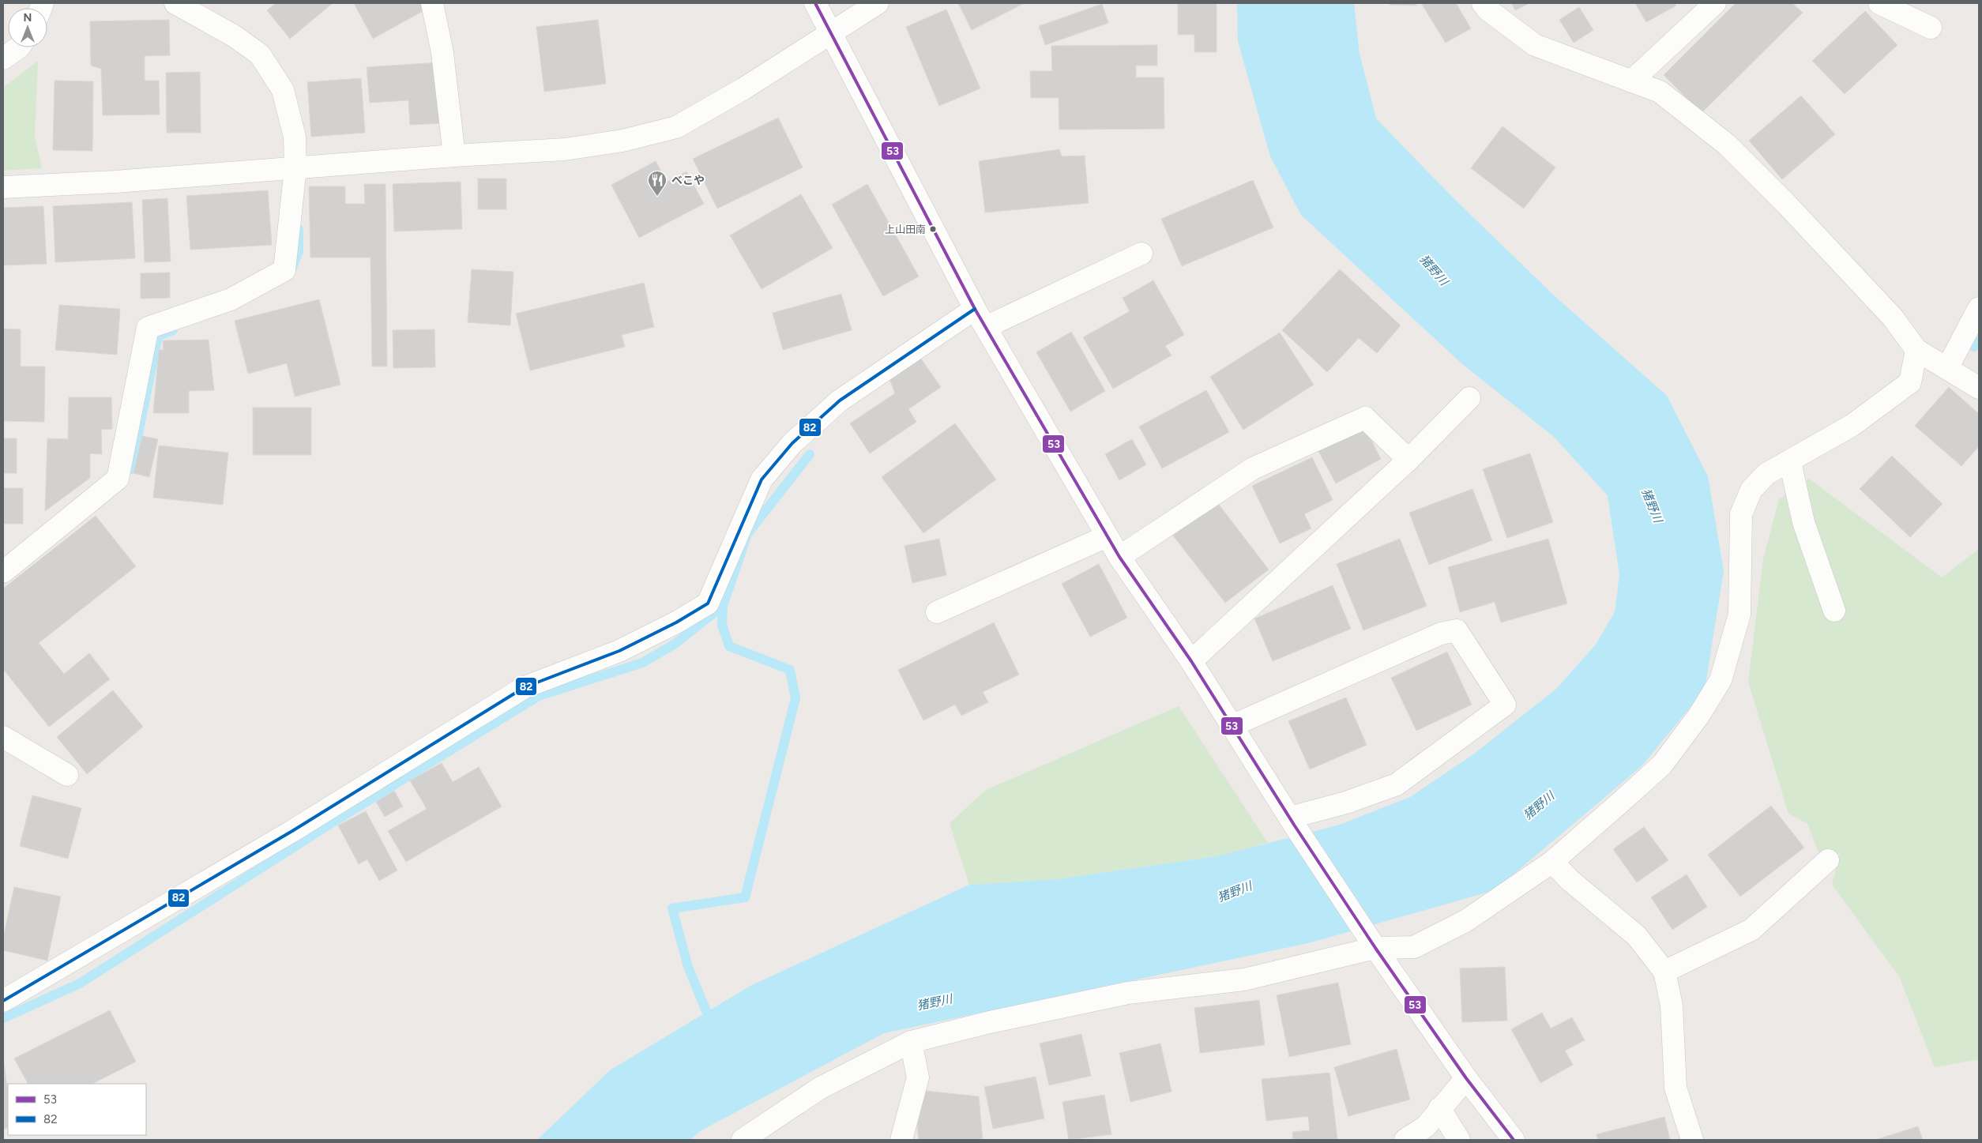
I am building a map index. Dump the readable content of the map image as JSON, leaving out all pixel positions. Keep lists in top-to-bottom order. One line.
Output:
{"water":["猪野川"],"places":{"restaurant":["べこや"],"other":["上山田南"]},"lines":["transit line 53","transit line 82"],"legend":["53","82"],"north":"top"}
